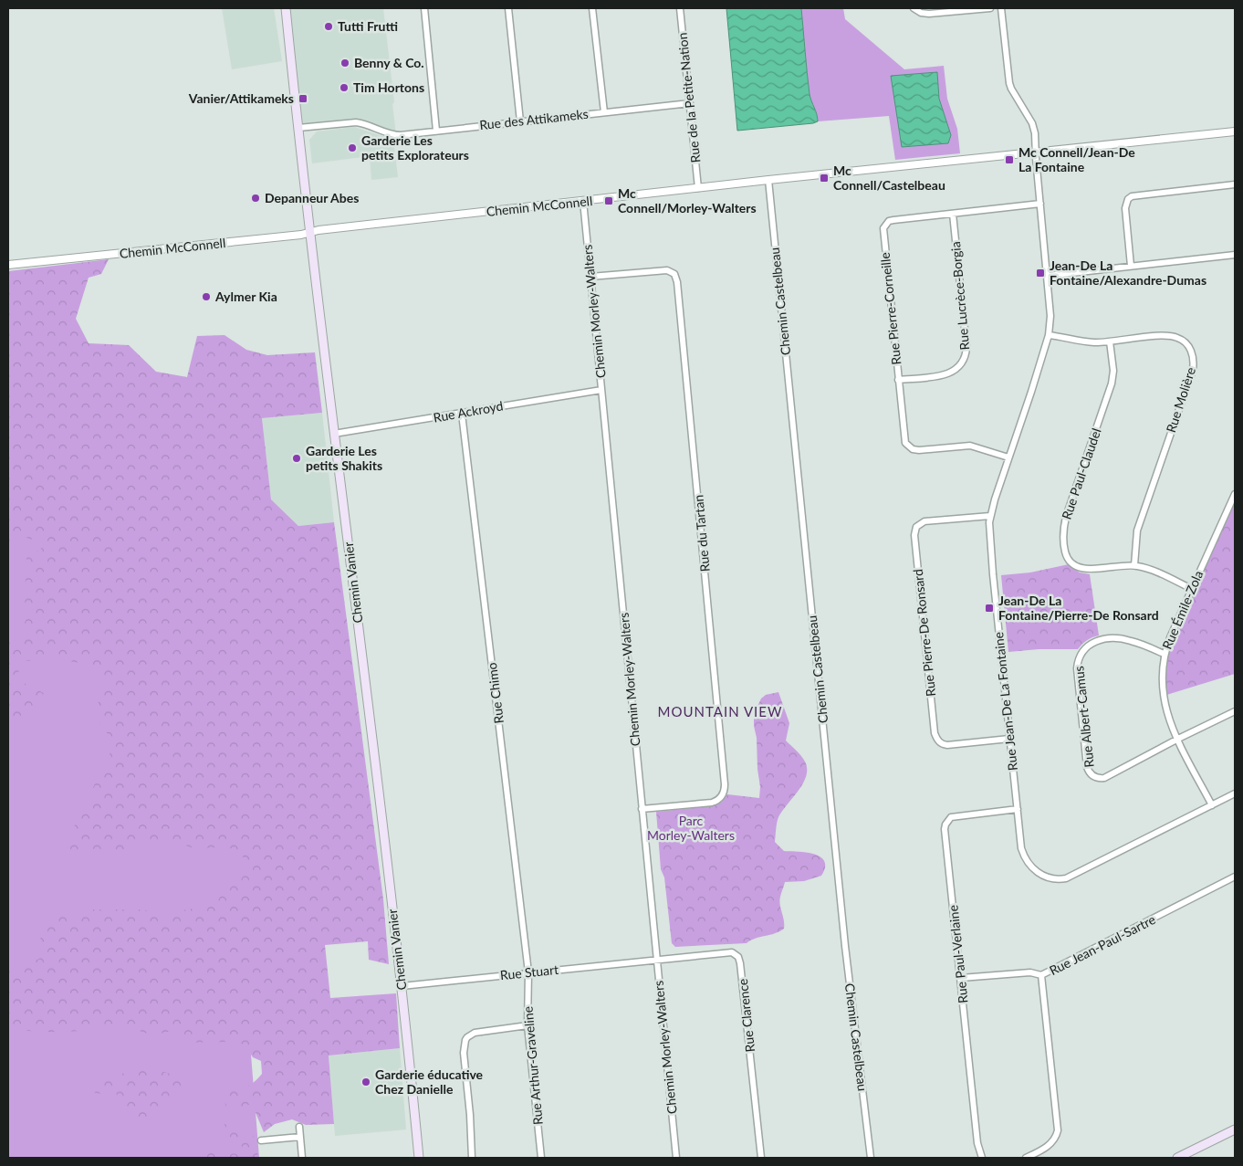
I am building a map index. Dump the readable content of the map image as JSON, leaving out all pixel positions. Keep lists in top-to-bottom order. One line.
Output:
{"streets":{"main road":["Chemin Vanier"],"street":["Rue de la Petite-Nation","Rue des Attikameks","Chemin McConnell","Rue Lucrèce-Borgia","Chemin Castelbeau","Rue Pierre-Corneille","Chemin Morley-Walters","Rue Molière","Rue Ackroyd","Rue Paul-Claudel","Rue du Tartan","Rue Émile-Zola","Rue Pierre-De Ronsard","Rue Chimo","Rue Jean-De La Fontaine","Rue Albert-Camus","Rue Jean-Paul-Sartre","Rue Paul-Verlaine","Rue Stuart","Rue Clarence","Rue Arthur-Graveline"]},"crossings":[["Rue de la Petite-Nation","Rue des Attikameks"],["Rue de la Petite-Nation","Chemin McConnell"],["Rue des Attikameks","Chemin Vanier"],["Chemin McConnell","Chemin Castelbeau"],["Chemin McConnell","Chemin Morley-Walters"],["Chemin McConnell","Chemin Vanier"],["Chemin McConnell","Rue Jean-De La Fontaine"],["Rue Lucrèce-Borgia","Rue Pierre-Corneille"],["Rue Pierre-Corneille","Rue Jean-De La Fontaine"],["Chemin Morley-Walters","Rue Ackroyd"],["Chemin Morley-Walters","Rue du Tartan"],["Chemin Morley-Walters","Rue Stuart"],["Chemin Morley-Walters","Rue Clarence"],["Rue Molière","Rue Paul-Claudel"],["Rue Molière","Rue Jean-De La Fontaine"],["Rue Ackroyd","Chemin Vanier"],["Rue Ackroyd","Rue Chimo"],["Rue Paul-Claudel","Rue Émile-Zola"],["Chemin Vanier","Rue Stuart"],["Rue Émile-Zola","Rue Jean-De La Fontaine"],["Rue Émile-Zola","Rue Albert-Camus"],["Rue Pierre-De Ronsard","Rue Jean-De La Fontaine"],["Rue Chimo","Rue Stuart"],["Rue Chimo","Rue Arthur-Graveline"],["Rue Jean-De La Fontaine","Rue Paul-Verlaine"],["Rue Jean-Paul-Sartre","Rue Paul-Verlaine"],["Rue Stuart","Rue Clarence"],["Rue Stuart","Rue Arthur-Graveline"]],"districts":["MOUNTAIN VIEW"],"parks":["Parc Morley-Walters"],"places":{"other":["Tutti Frutti","Benny & Co.","Tim Hortons","Garderie Les petits Explorateurs","Depanneur Abes","Aylmer Kia","Garderie Les petits Shakits","Garderie éducative Chez Danielle"],"transit":["Vanier/Attikameks","Mc Connell/Jean-De La Fontaine","Mc Connell/Castelbeau","Mc Connell/Morley-Walters","Jean-De La Fontaine/Alexandre-Dumas","Jean-De La Fontaine/Pierre-De Ronsard"]}}
